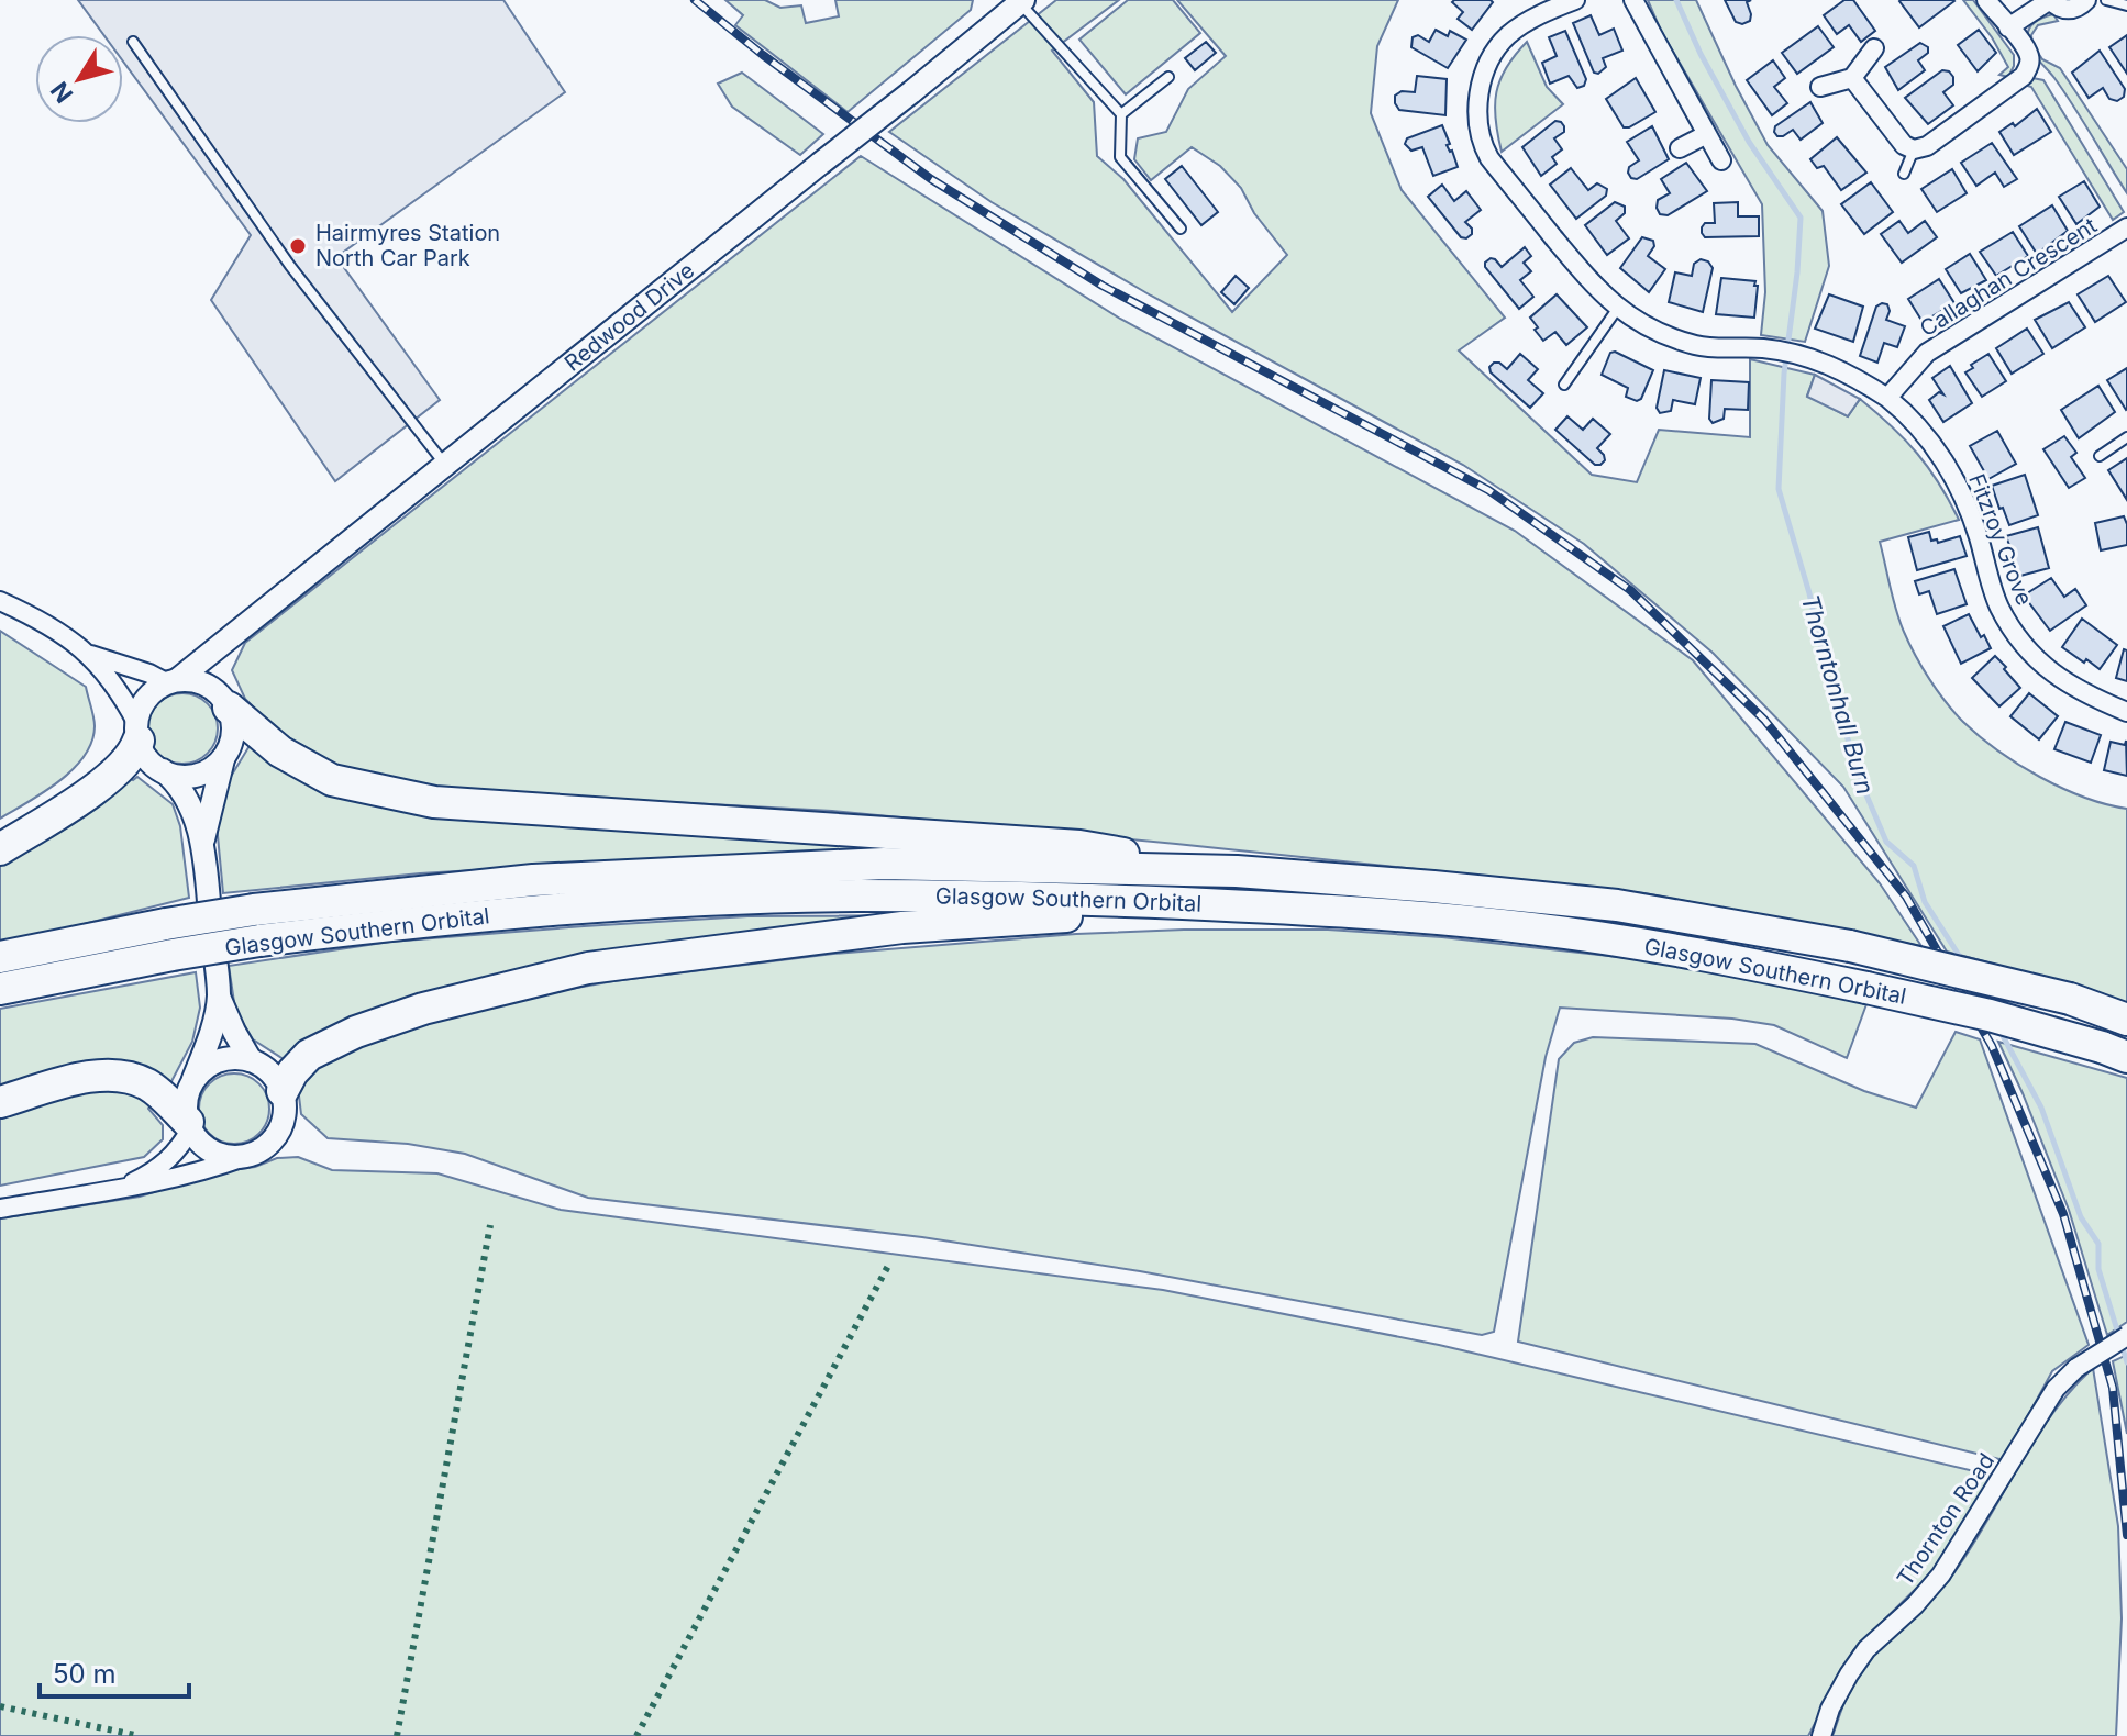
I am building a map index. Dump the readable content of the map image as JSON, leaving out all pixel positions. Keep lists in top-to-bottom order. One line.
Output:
{"streets":{"highway":["Glasgow Southern Orbital"],"street":["Callaghan Crescent","Redwood Drive","Fitzroy Grove","Thornton Road"]},"crossings":[["Callaghan Crescent","Fitzroy Grove"]],"water":["Thorntonhall Burn"],"places":["Hairmyres Station North Car Park"],"scale_bar":"50 m","north":"bottom left"}
